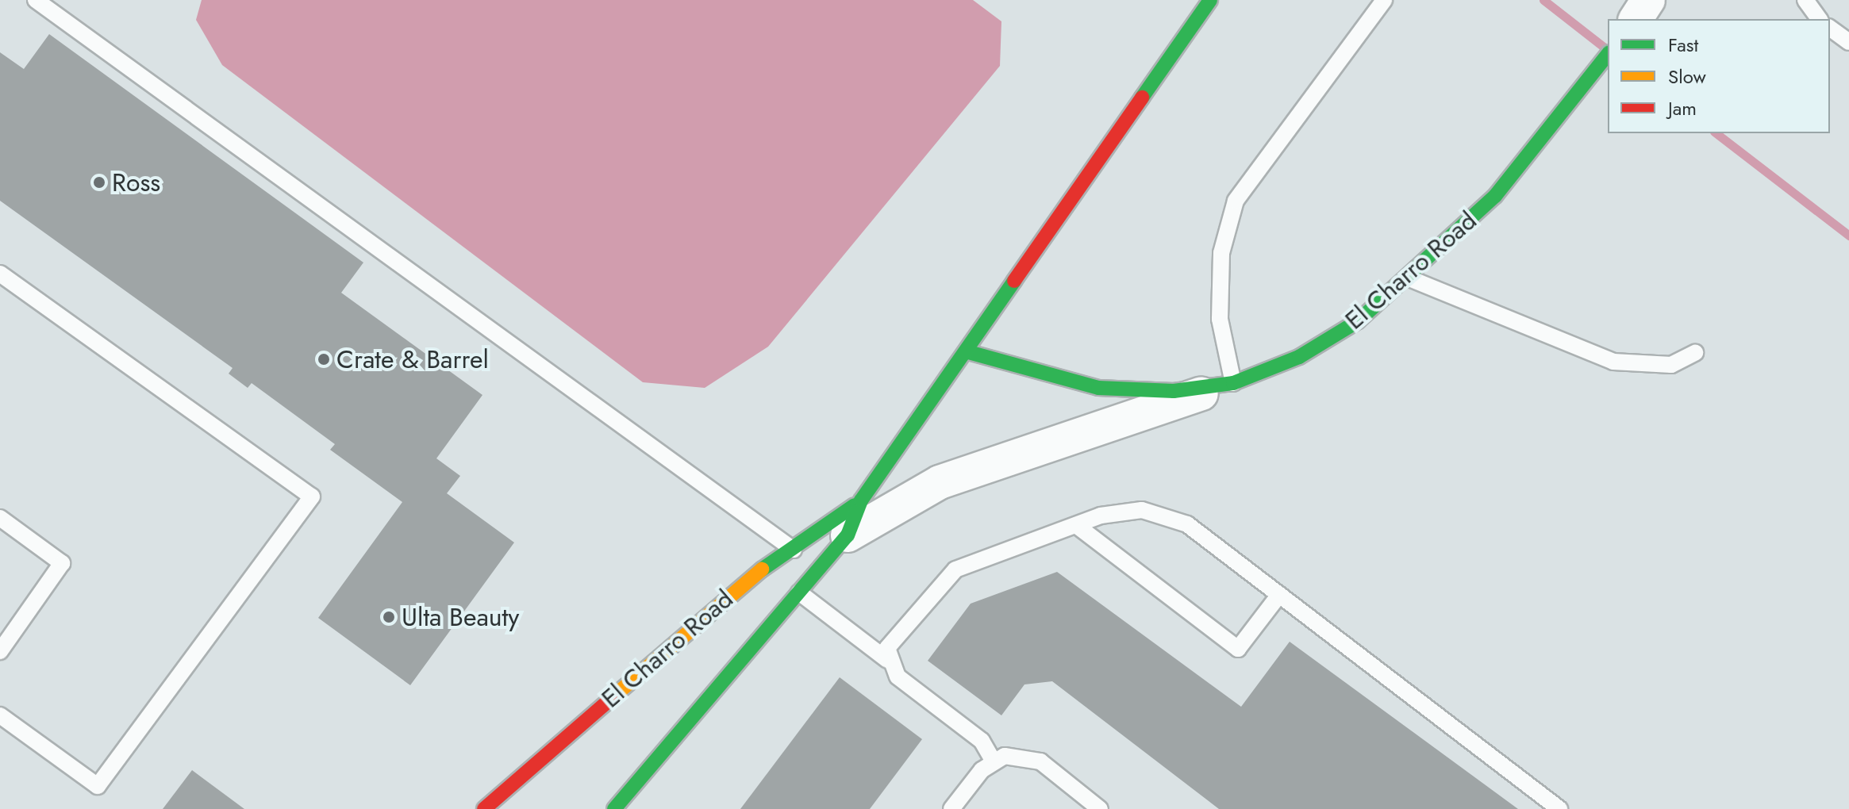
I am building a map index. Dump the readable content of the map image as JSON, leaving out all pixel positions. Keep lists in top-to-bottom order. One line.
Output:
{"streets":{"street":["El Charro Road"]},"places":["Ross","Crate & Barrel","Ulta Beauty"],"legend":["Fast","Slow","Jam"]}
